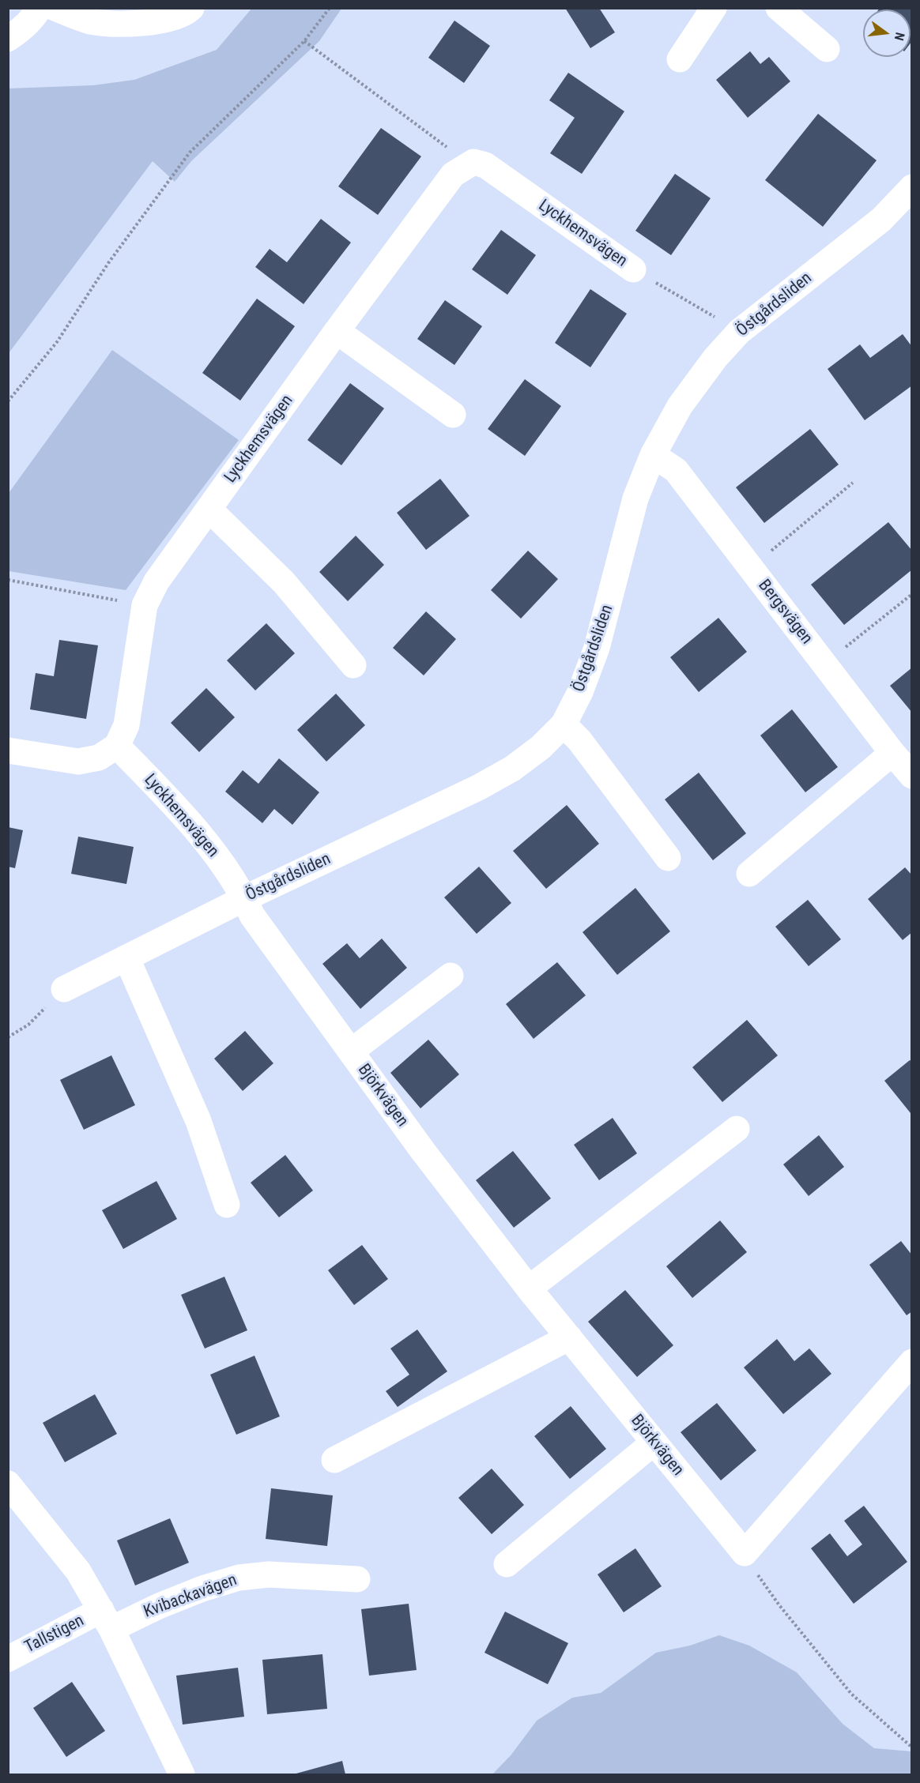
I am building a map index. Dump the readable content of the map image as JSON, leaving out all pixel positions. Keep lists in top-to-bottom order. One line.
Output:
{"streets":{"street":["Lyckhemsvägen","Östgårdsliden","Bergsvägen","Björkvägen","Kvibackavägen","Tallstigen"]},"crossings":[["Lyckhemsvägen","Östgårdsliden"],["Lyckhemsvägen","Björkvägen"],["Östgårdsliden","Bergsvägen"],["Östgårdsliden","Björkvägen"],["Kvibackavägen","Tallstigen"]],"north":"right"}
